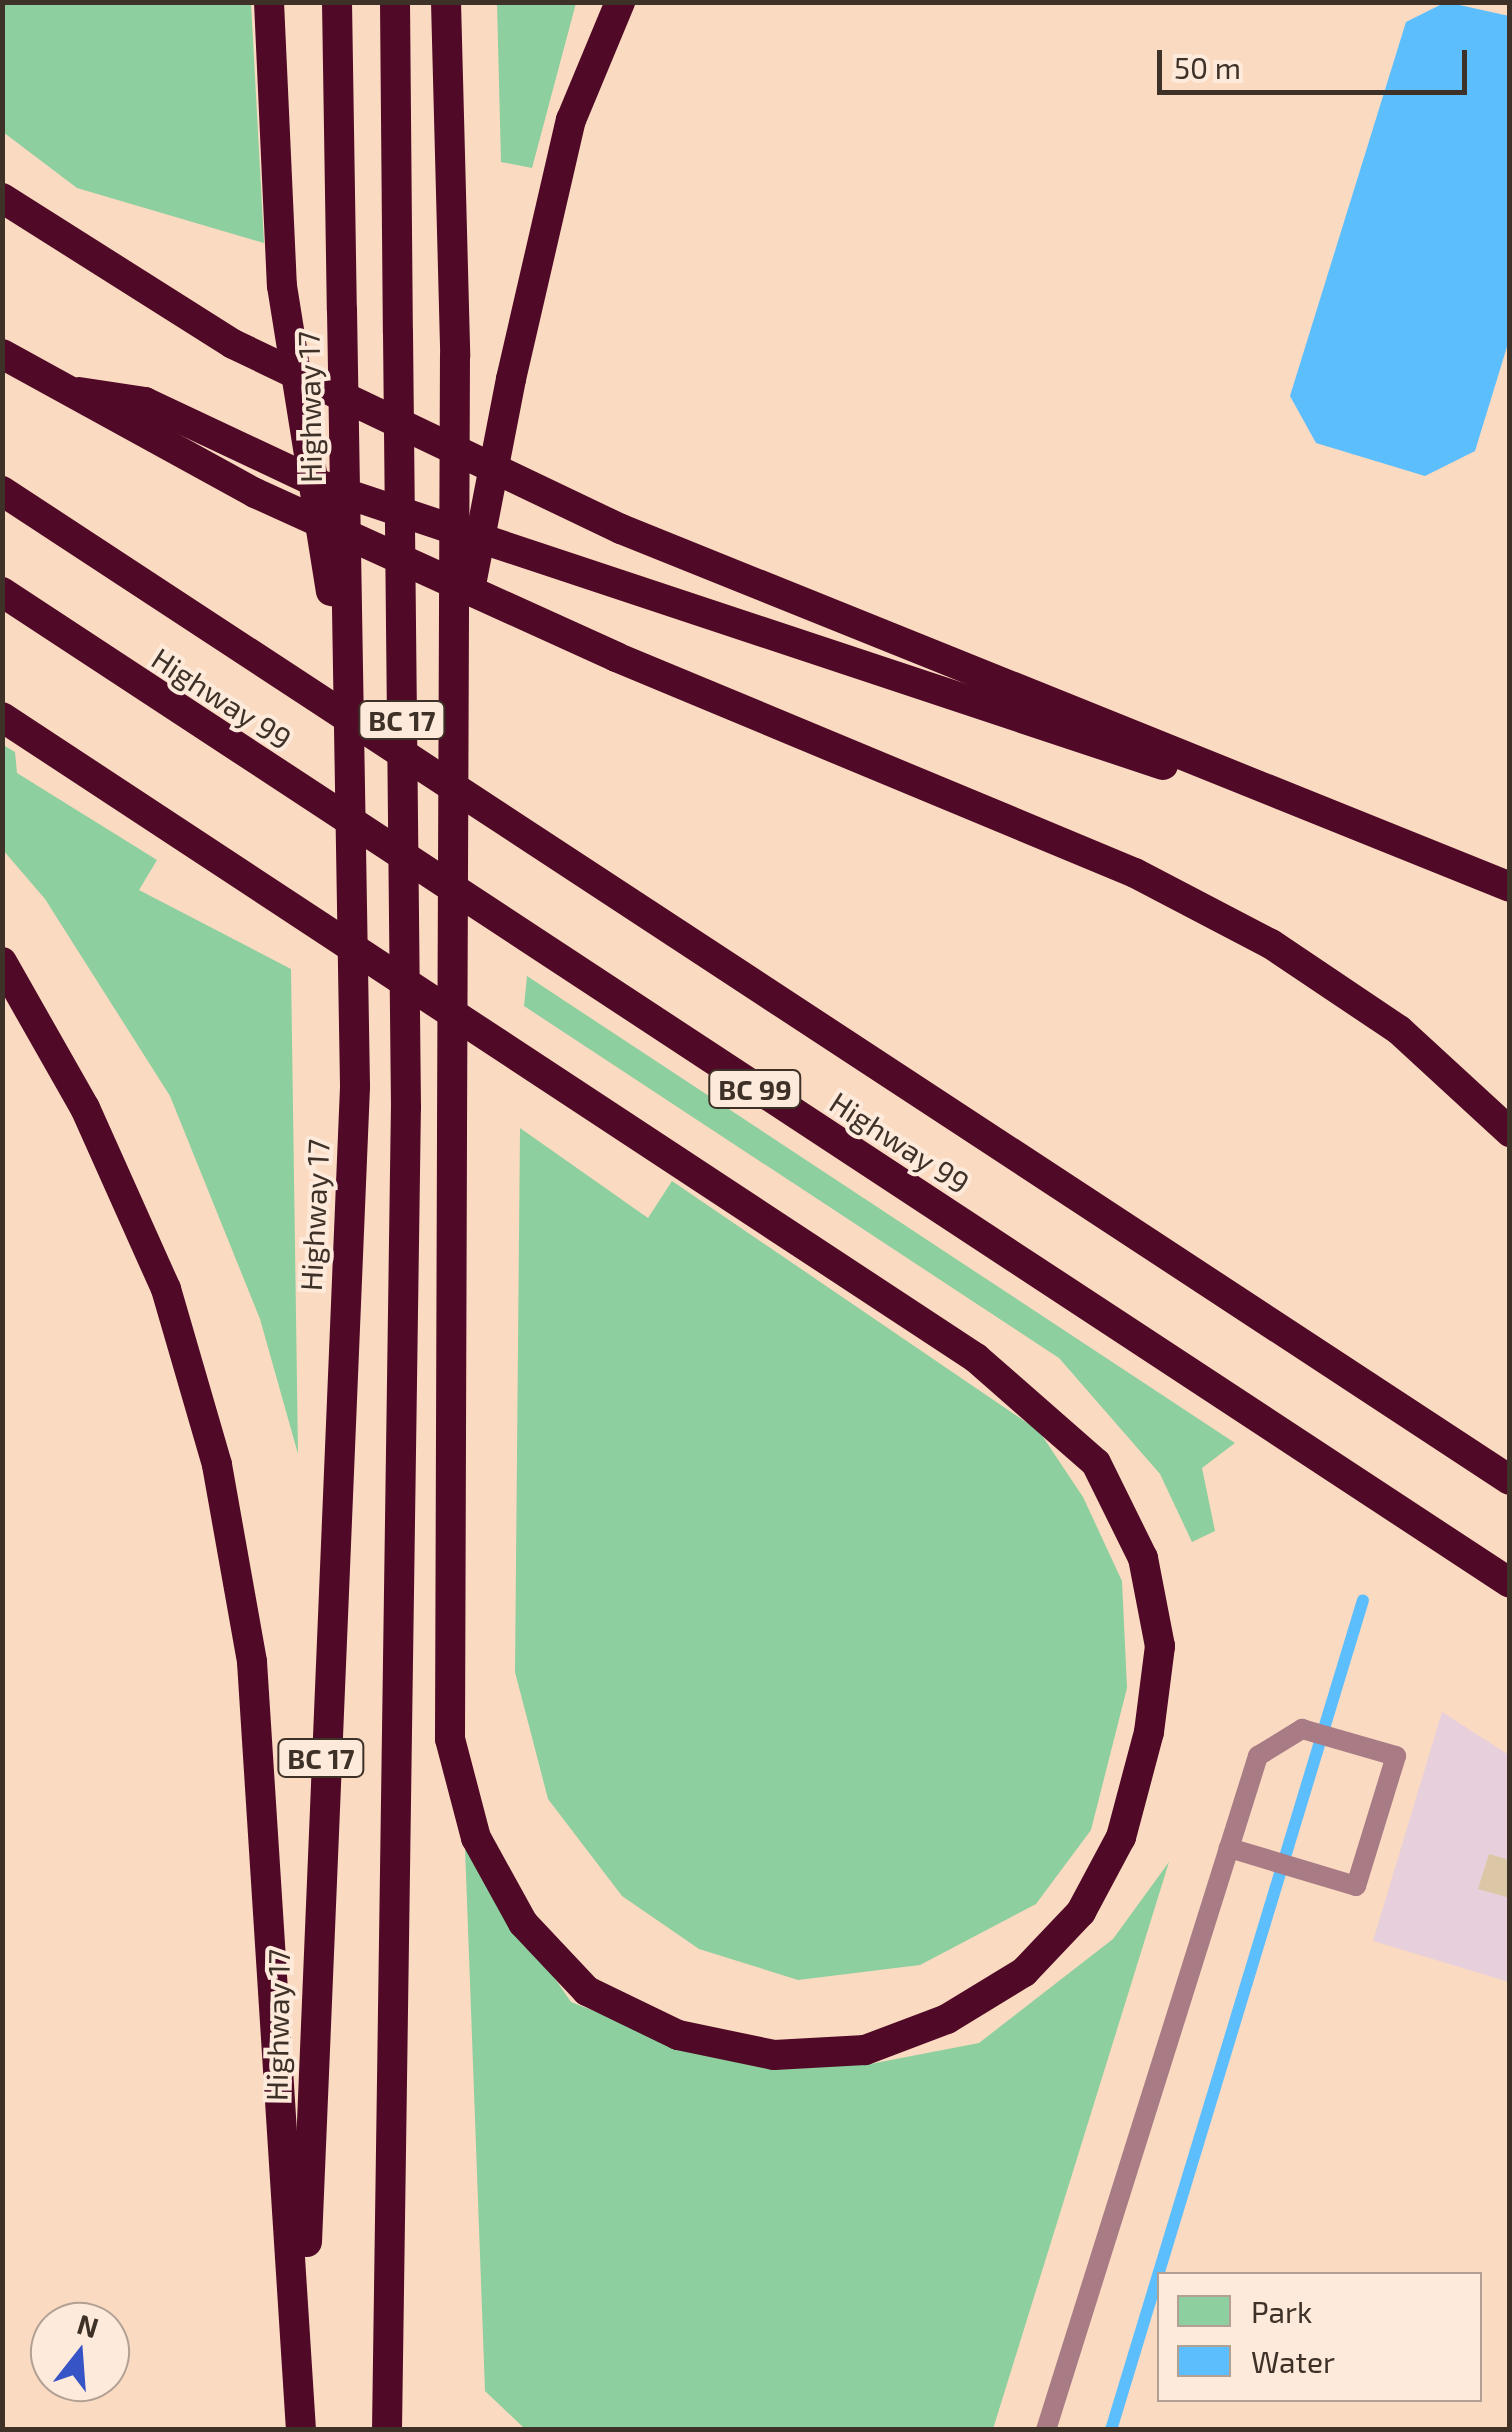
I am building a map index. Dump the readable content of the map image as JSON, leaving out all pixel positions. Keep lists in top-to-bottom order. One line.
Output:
{"streets":{"highway":["Highway 17","Highway 99","BC 17","BC 99"]},"legend":["Park","Water"],"scale_bar":"50 m","north":"top"}
